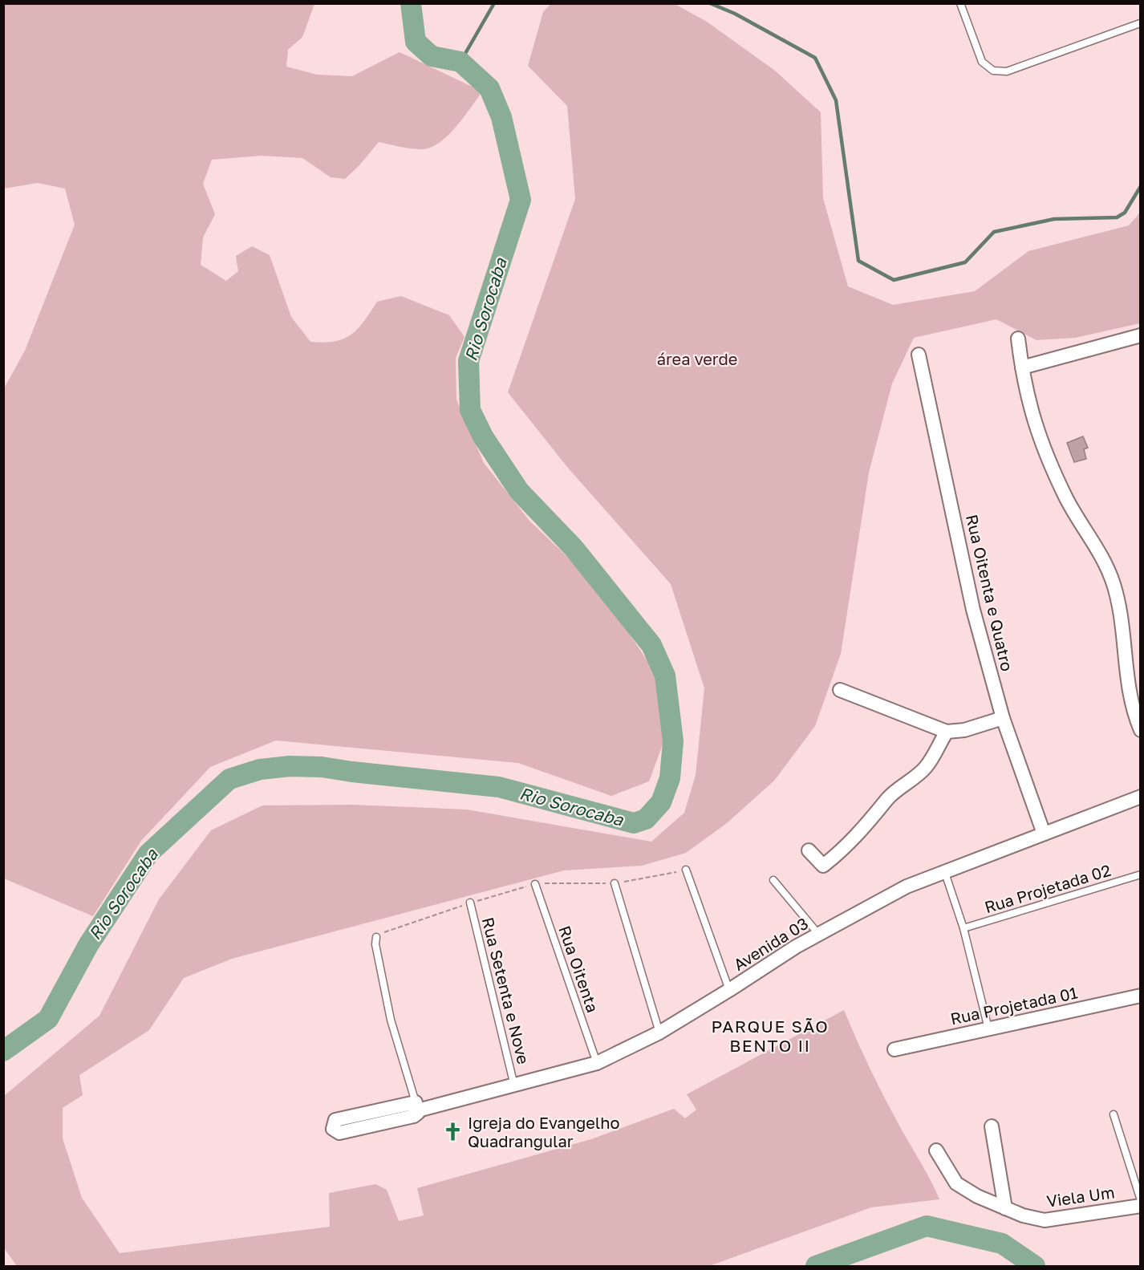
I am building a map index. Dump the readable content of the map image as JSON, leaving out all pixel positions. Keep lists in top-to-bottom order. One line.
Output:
{"streets":{"street":["Rua Oitenta e Quatro","Avenida 03","Rua Projetada 01","Viela Um"],"lane":["Rua Projetada 02","Rua Oitenta","Rua Setenta e Nove"]},"crossings":[["Rua Oitenta e Quatro","Avenida 03"],["Avenida 03","Rua Oitenta"],["Avenida 03","Rua Setenta e Nove"]],"districts":["PARQUE SÃO BENTO II"],"water":["Rio Sorocaba"],"parks":["área verde"],"places":{"church":["Igreja do Evangelho Quadrangular"]}}
